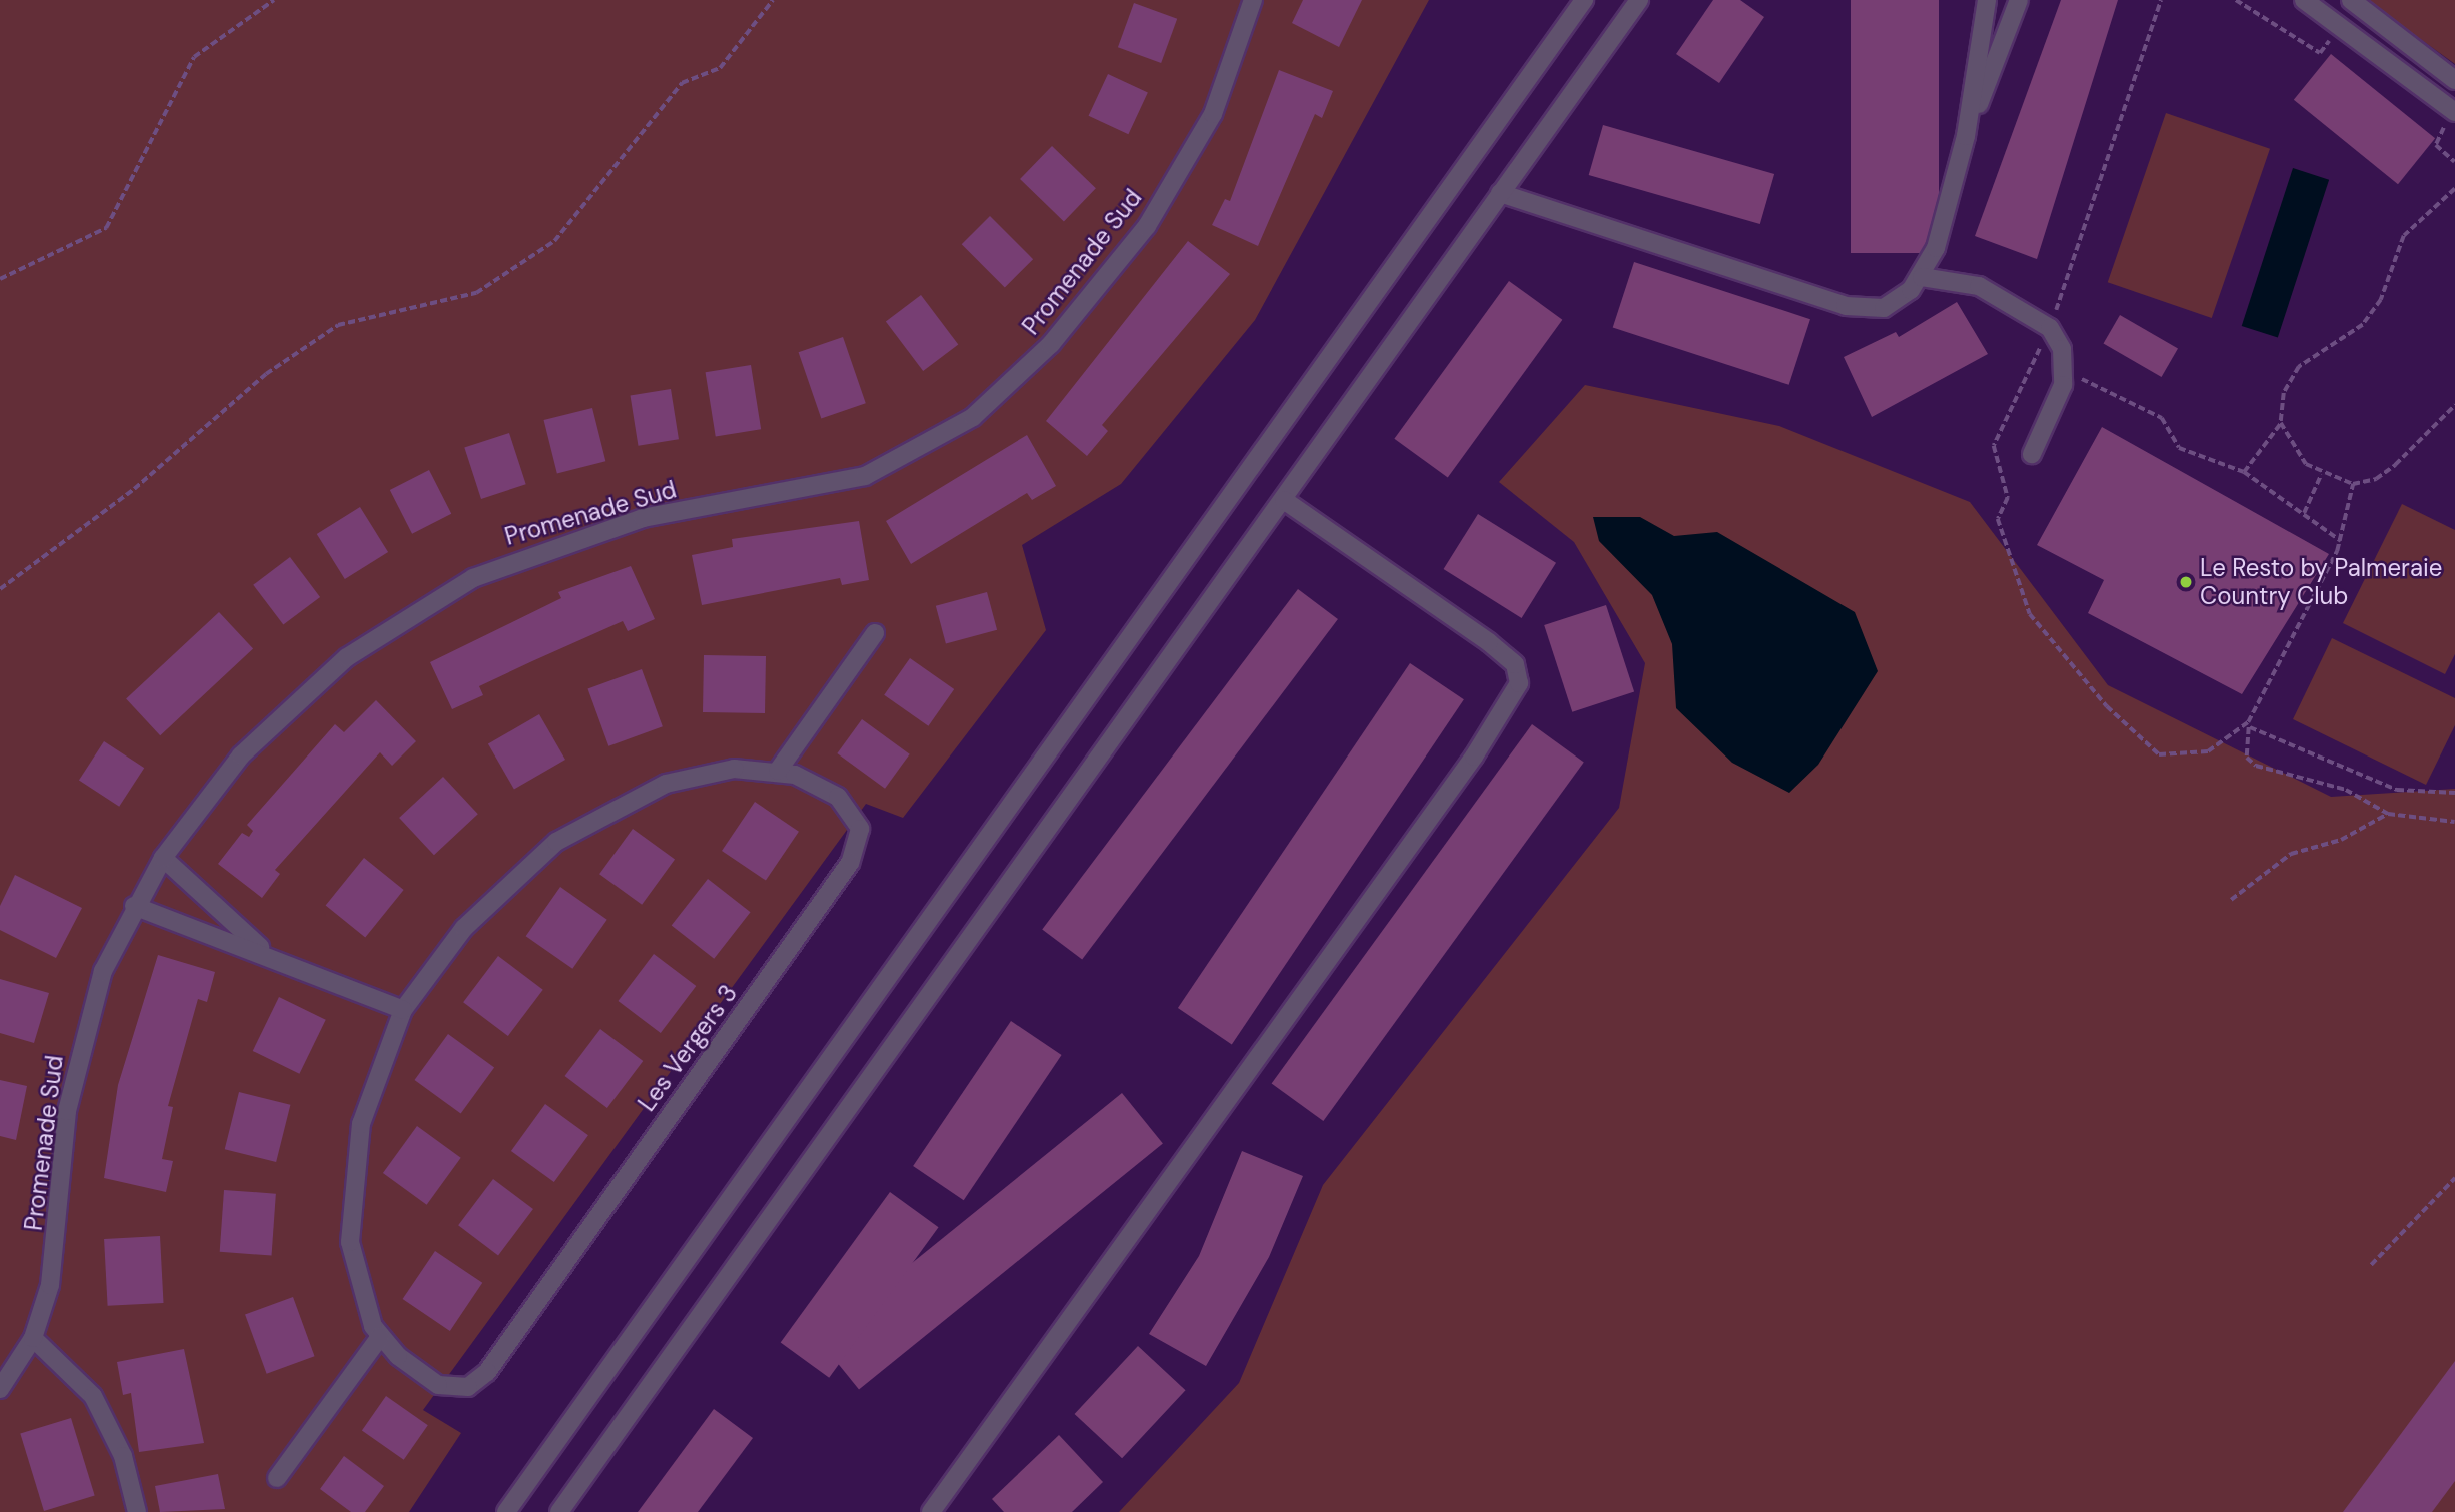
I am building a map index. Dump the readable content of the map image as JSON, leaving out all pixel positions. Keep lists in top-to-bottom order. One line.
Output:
{"streets":{"street":["Promenade Sud","Les Vergers 3"]},"places":["Le Resto by Palmeraie Country Club"]}
